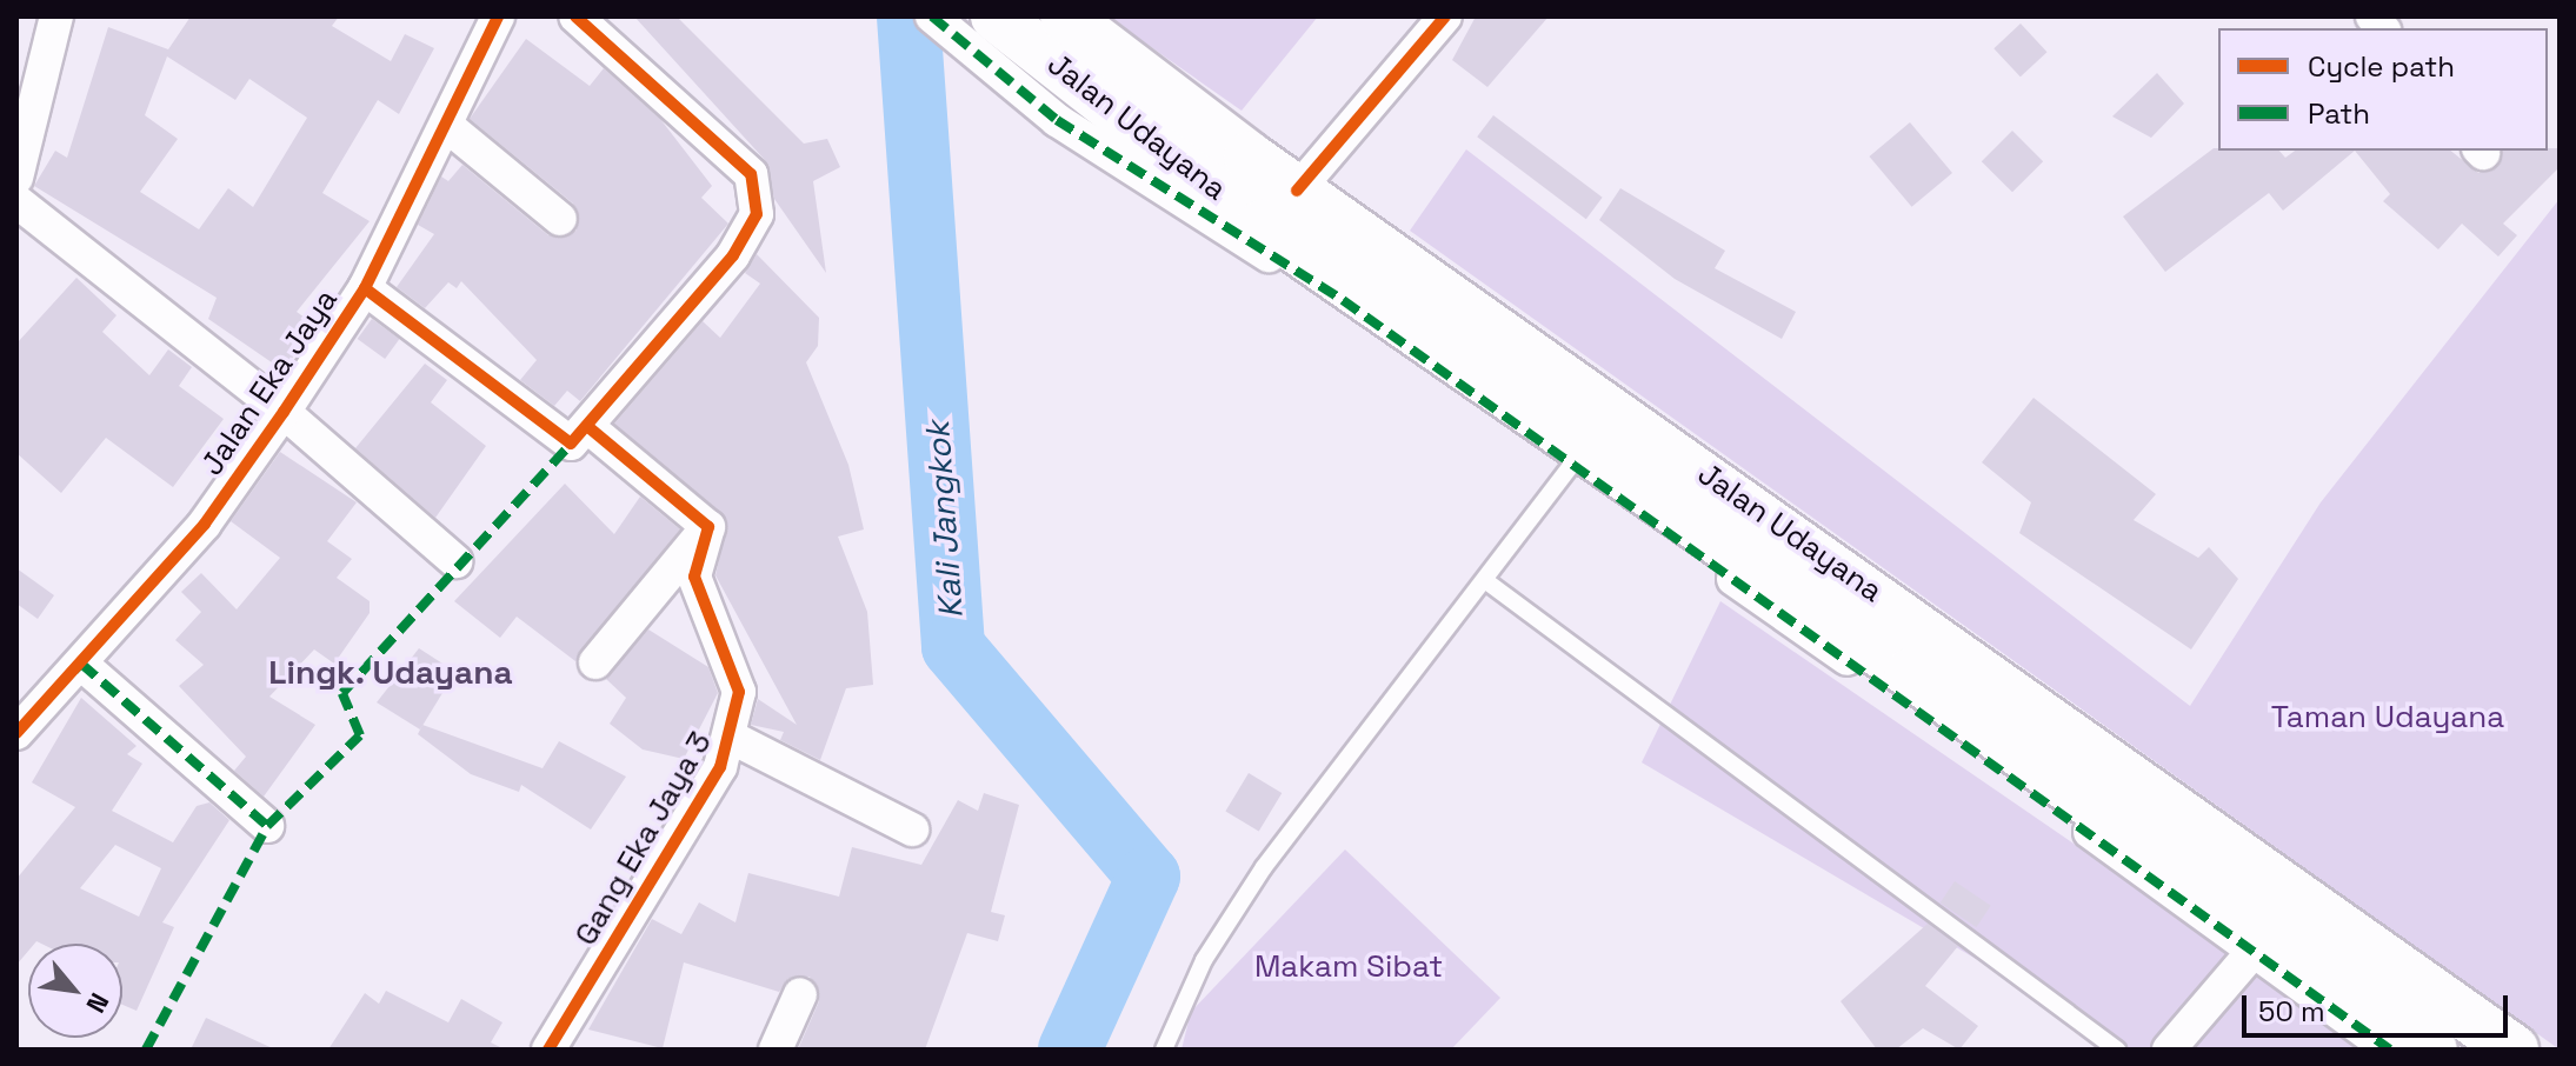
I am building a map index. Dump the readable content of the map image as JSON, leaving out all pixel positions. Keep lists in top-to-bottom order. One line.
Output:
{"streets":{"main road":["Jalan Udayana"],"street":["Jalan Eka Jaya","Gang Eka Jaya 3"]},"districts":["Lingk. Udayana"],"water":["Kali Jangkok"],"parks":["Taman Udayana","Makam Sibat"],"legend":["Cycle path","Path"],"scale_bar":"50 m","north":"bottom right"}
